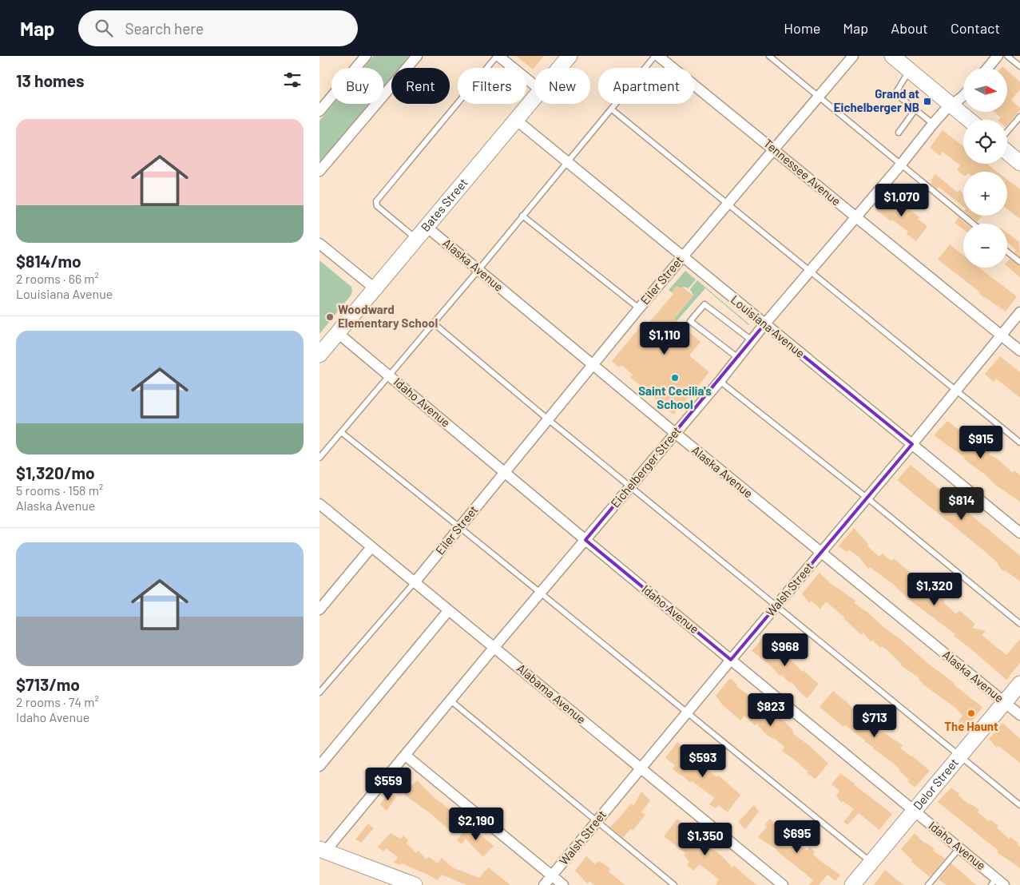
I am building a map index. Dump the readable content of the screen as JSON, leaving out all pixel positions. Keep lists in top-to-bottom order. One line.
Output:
{"streets":{"main road":["Bates Street","Delor Street"],"street":["Tennessee Avenue","Alaska Avenue","Eiler Street","Louisiana Avenue","Idaho Avenue","Eichelberger Street","Walsh Street","Alabama Avenue"]},"crossings":[["Tennessee Avenue","Eiler Street"],["Tennessee Avenue","Eichelberger Street"],["Tennessee Avenue","Walsh Street"],["Bates Street","Alaska Avenue"],["Bates Street","Louisiana Avenue"],["Bates Street","Idaho Avenue"],["Alaska Avenue","Eiler Street"],["Alaska Avenue","Eichelberger Street"],["Alaska Avenue","Walsh Street"],["Alaska Avenue","Delor Street"],["Eiler Street","Louisiana Avenue"],["Eiler Street","Idaho Avenue"],["Eiler Street","Alabama Avenue"],["Louisiana Avenue","Eichelberger Street"],["Louisiana Avenue","Walsh Street"],["Idaho Avenue","Eichelberger Street"],["Idaho Avenue","Walsh Street"],["Idaho Avenue","Delor Street"],["Eichelberger Street","Alabama Avenue"],["Walsh Street","Alabama Avenue"]],"places":{"transit":["Grand at Eichelberger NB"],"other":["Woodward Elementary School","Saint Cecilia's School","The Haunt"]},"north":"right","page":{"header":"Map","search":"Search here","nav":["Home","Map","About","Contact"],"heading":"13 homes","map_buttons":["+","−"],"chip":["Buy","Rent","Filters","New","Apartment"],"list":[{"name":"$814/mo","note":"2 rooms · 66 m² · Louisiana Avenue"},{"name":"$1,320/mo","note":"5 rooms · 158 m² · Alaska Avenue"},{"name":"$713/mo","note":"2 rooms · 74 m² · Idaho Avenue"}],"price":["$1,070","$1,110","$915","$814","$1,320","$968","$823","$713","$593","$559","$2,190","$695","$1,350"]}}
